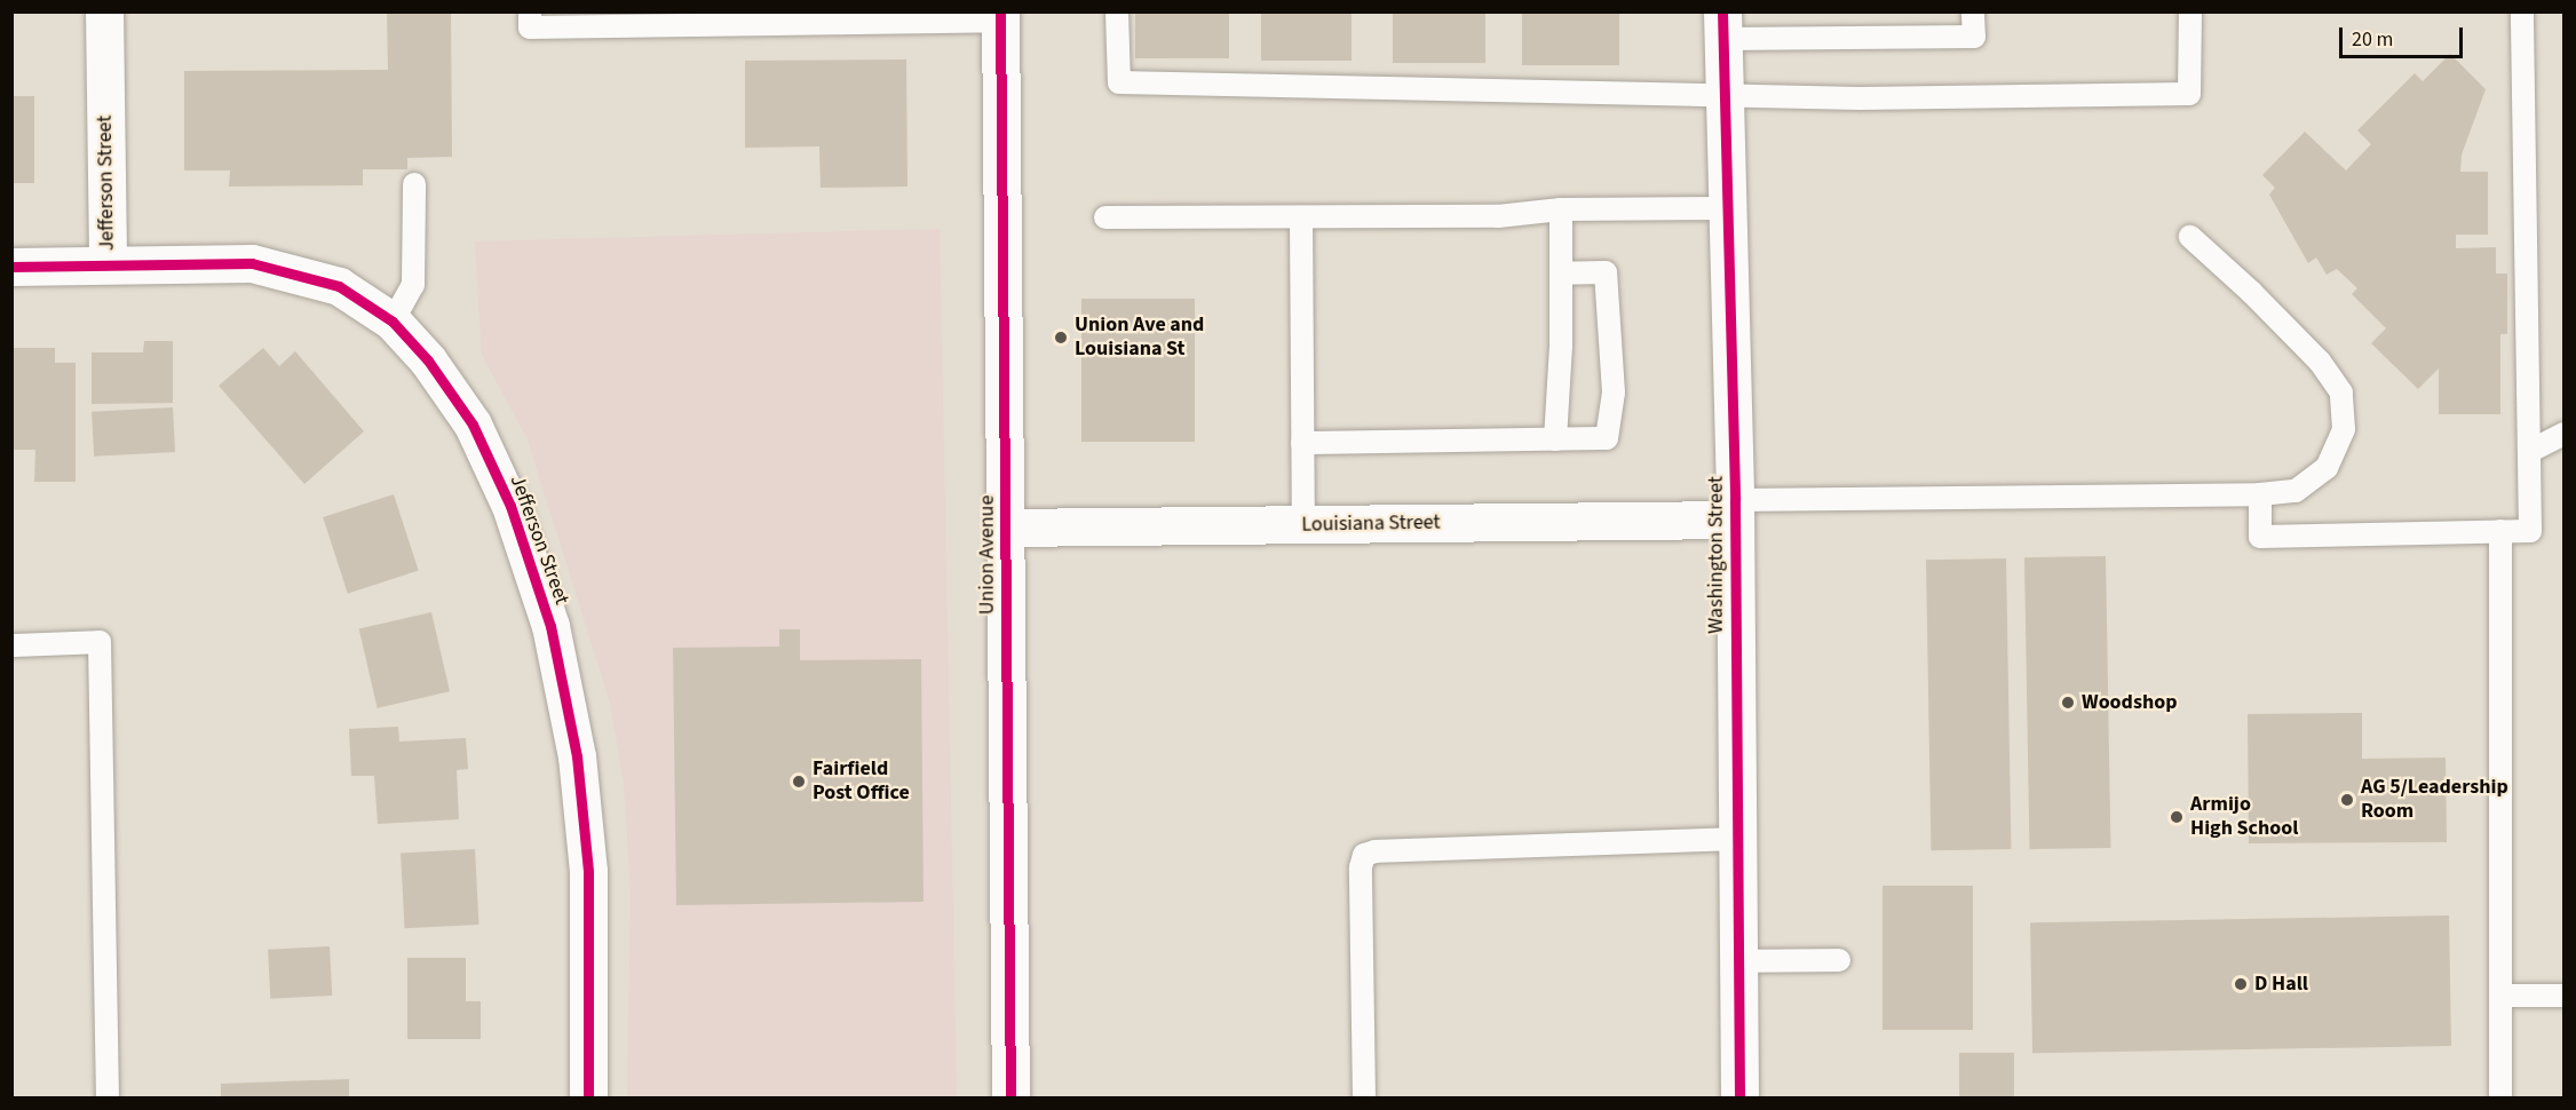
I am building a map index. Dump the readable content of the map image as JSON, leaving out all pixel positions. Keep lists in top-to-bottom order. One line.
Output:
{"streets":{"street":["Jefferson Street","Louisiana Street","Union Avenue","Washington Street"]},"crossings":[["Louisiana Street","Union Avenue"],["Louisiana Street","Washington Street"]],"places":["Union Ave and Louisiana St","Woodshop","Fairfield Post Office","AG 5/Leadership Room","Armijo High School","D Hall"],"scale_bar":"20 m"}
